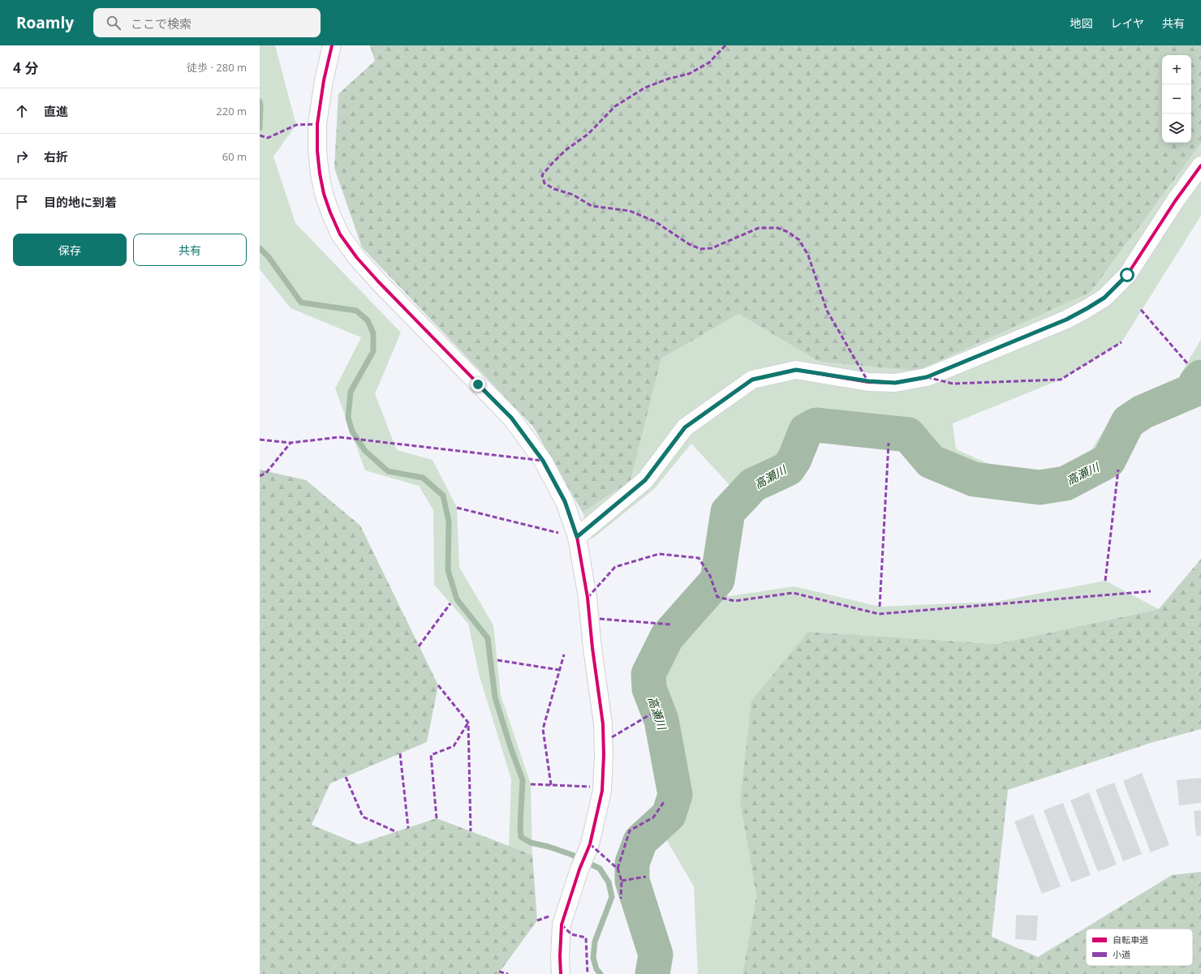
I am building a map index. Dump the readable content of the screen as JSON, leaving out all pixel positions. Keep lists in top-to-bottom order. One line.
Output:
{"water":["高瀬川"],"legend":["自転車道","小道"],"page":{"header":"Roamly","search":"ここで検索","nav":["地図","レイヤ","共有"],"heading":["4 分","徒歩 · 280 m"],"map_buttons":["+","−"],"list":[["直進","220 m"],["右折","60 m"],"目的地に到着"],"buttons":["保存","共有"]}}
